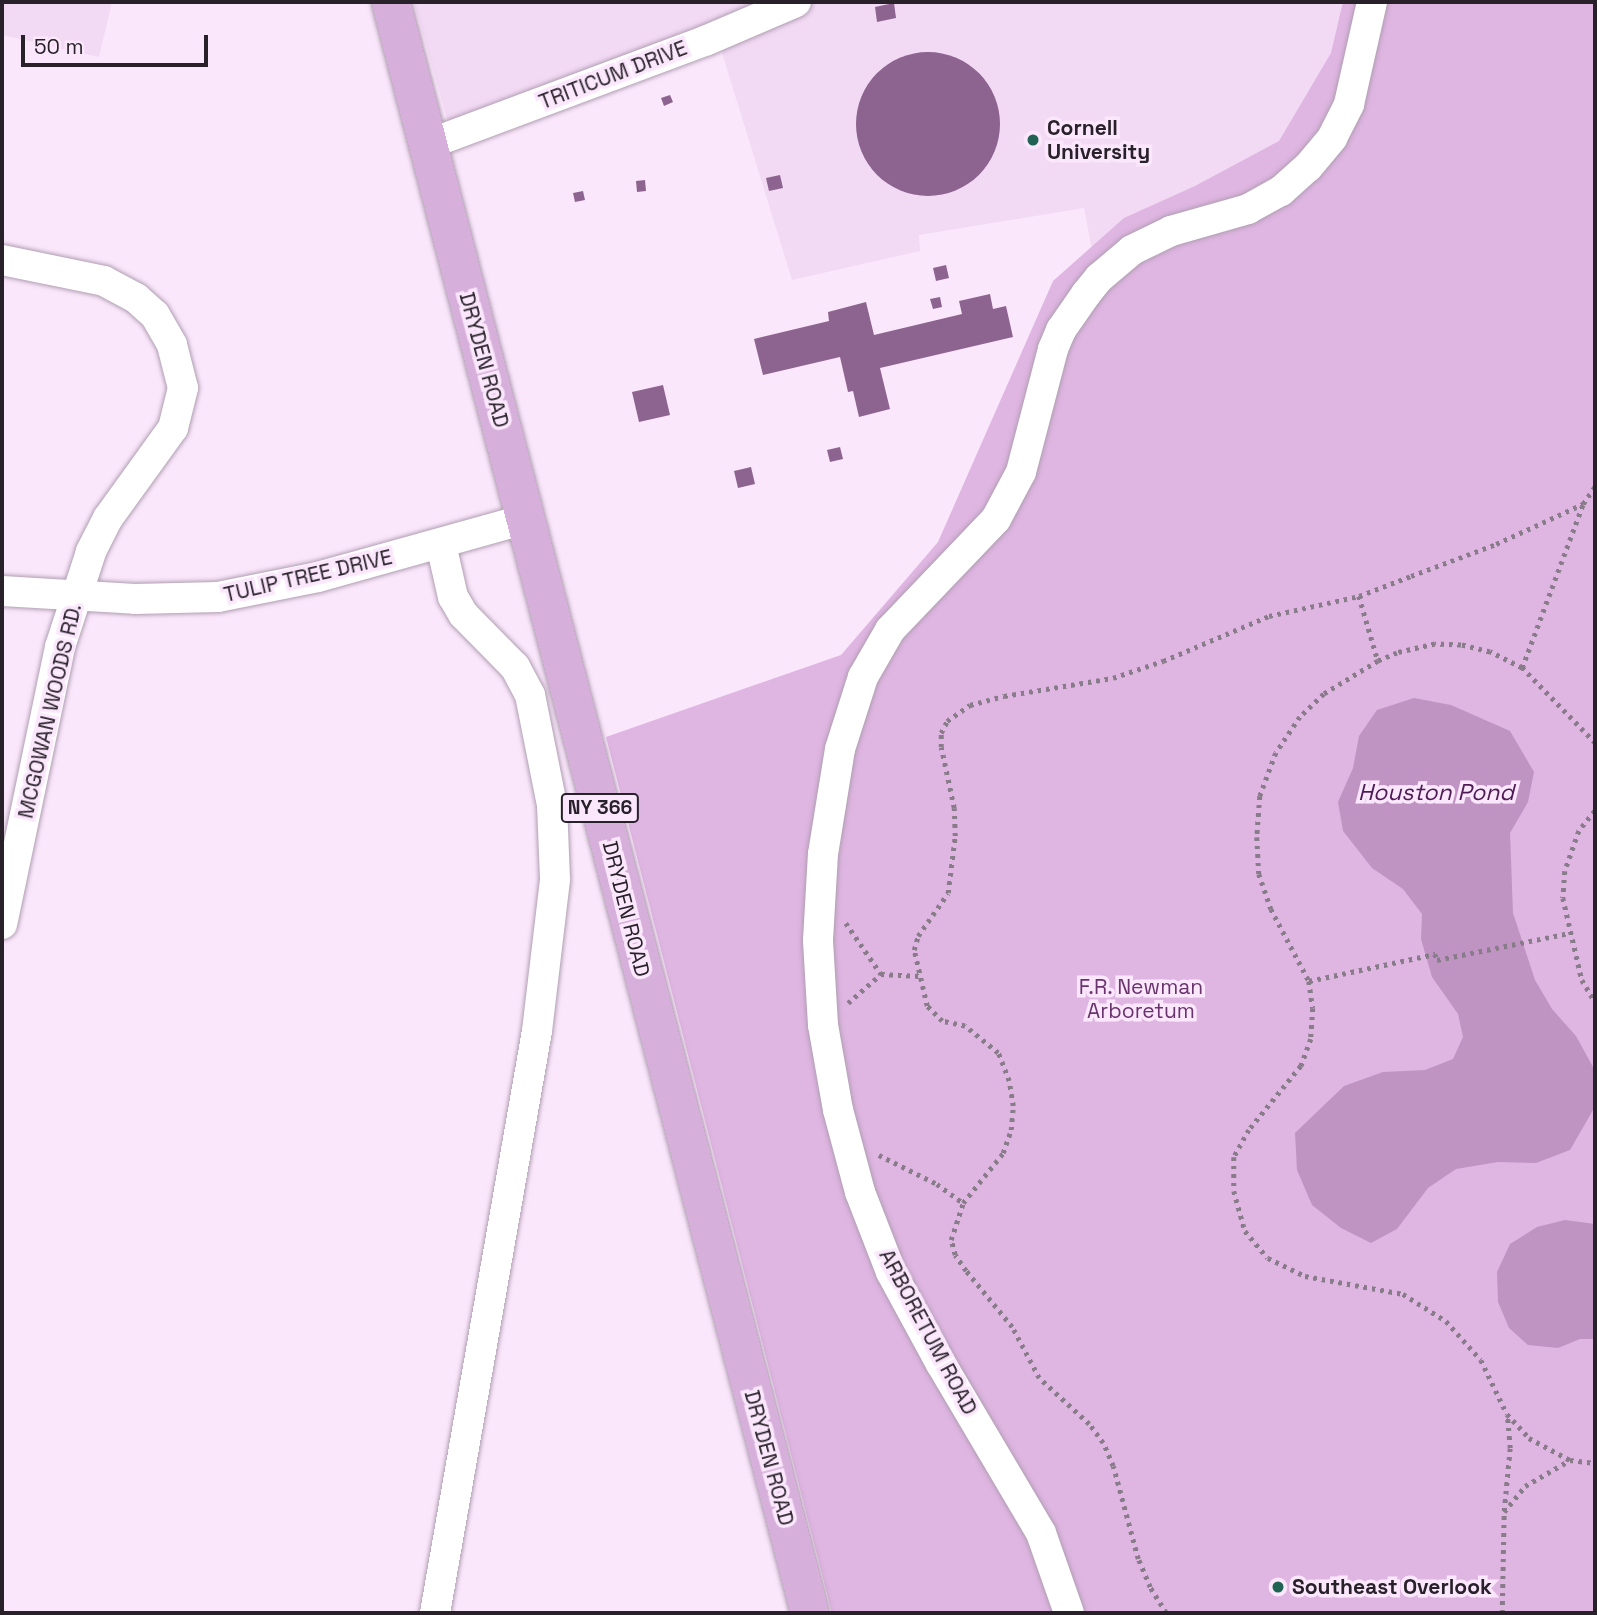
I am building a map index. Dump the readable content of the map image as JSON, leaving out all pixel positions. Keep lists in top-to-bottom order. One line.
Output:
{"streets":{"main road":["DRYDEN ROAD","NY 366"],"street":["TRITICUM DRIVE","TULIP TREE DRIVE","MCGOWAN WOODS RD.","ARBORETUM ROAD"]},"crossings":[["TRITICUM DRIVE","DRYDEN ROAD"],["DRYDEN ROAD","TULIP TREE DRIVE"],["TULIP TREE DRIVE","MCGOWAN WOODS RD."]],"water":["Houston Pond"],"parks":["F.R. Newman Arboretum"],"places":["Cornell University","Southeast Overlook"],"scale_bar":"50 m"}
